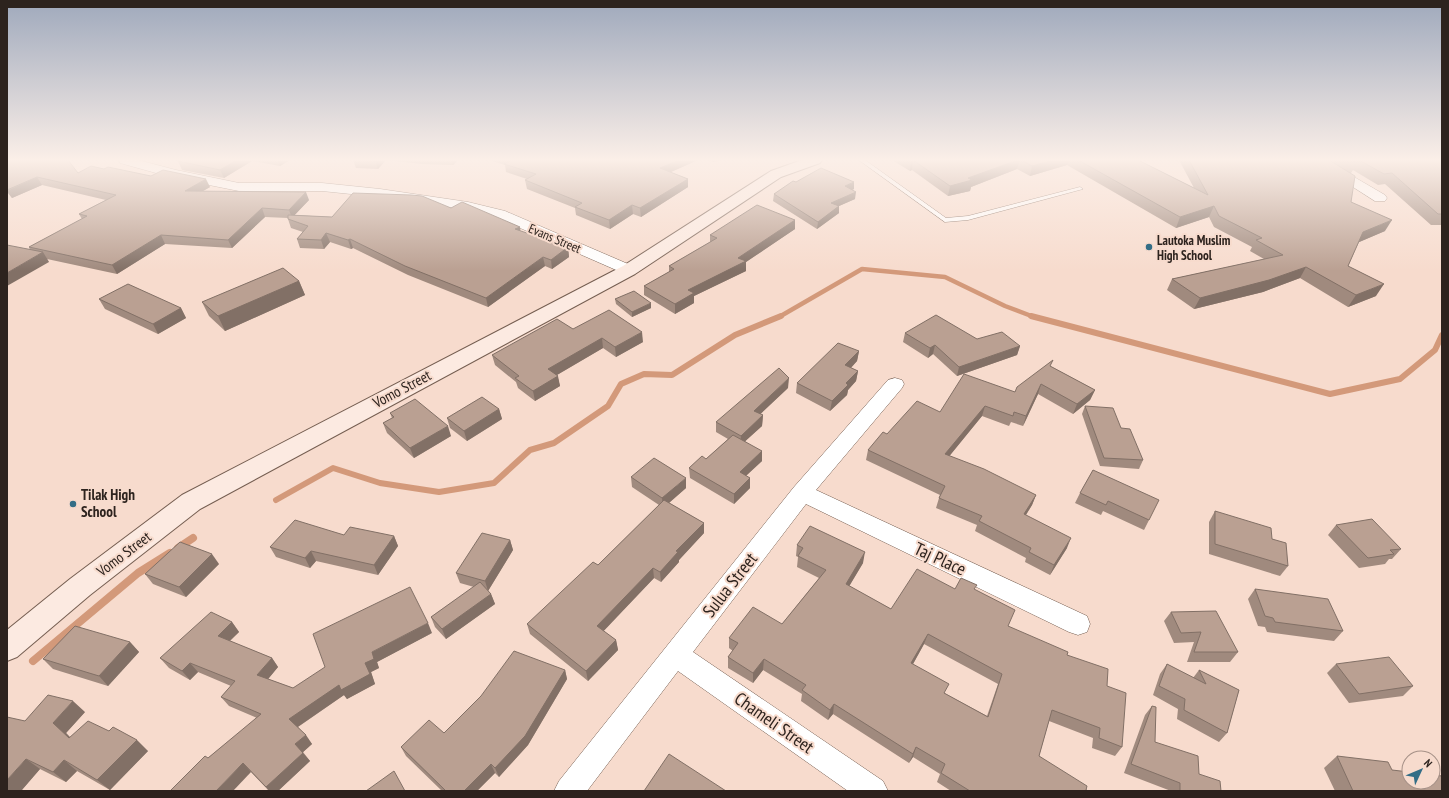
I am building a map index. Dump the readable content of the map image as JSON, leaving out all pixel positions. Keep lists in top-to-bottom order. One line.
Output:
{"streets":{"main road":["Vomo Street"],"street":["Evans Street","Taj Place","Sulua Street","Chameli Street"]},"crossings":[["Evans Street","Vomo Street"],["Taj Place","Sulua Street"],["Sulua Street","Chameli Street"]],"places":["Lautoka Muslim High School","Tilak High School"],"north":"top right"}
